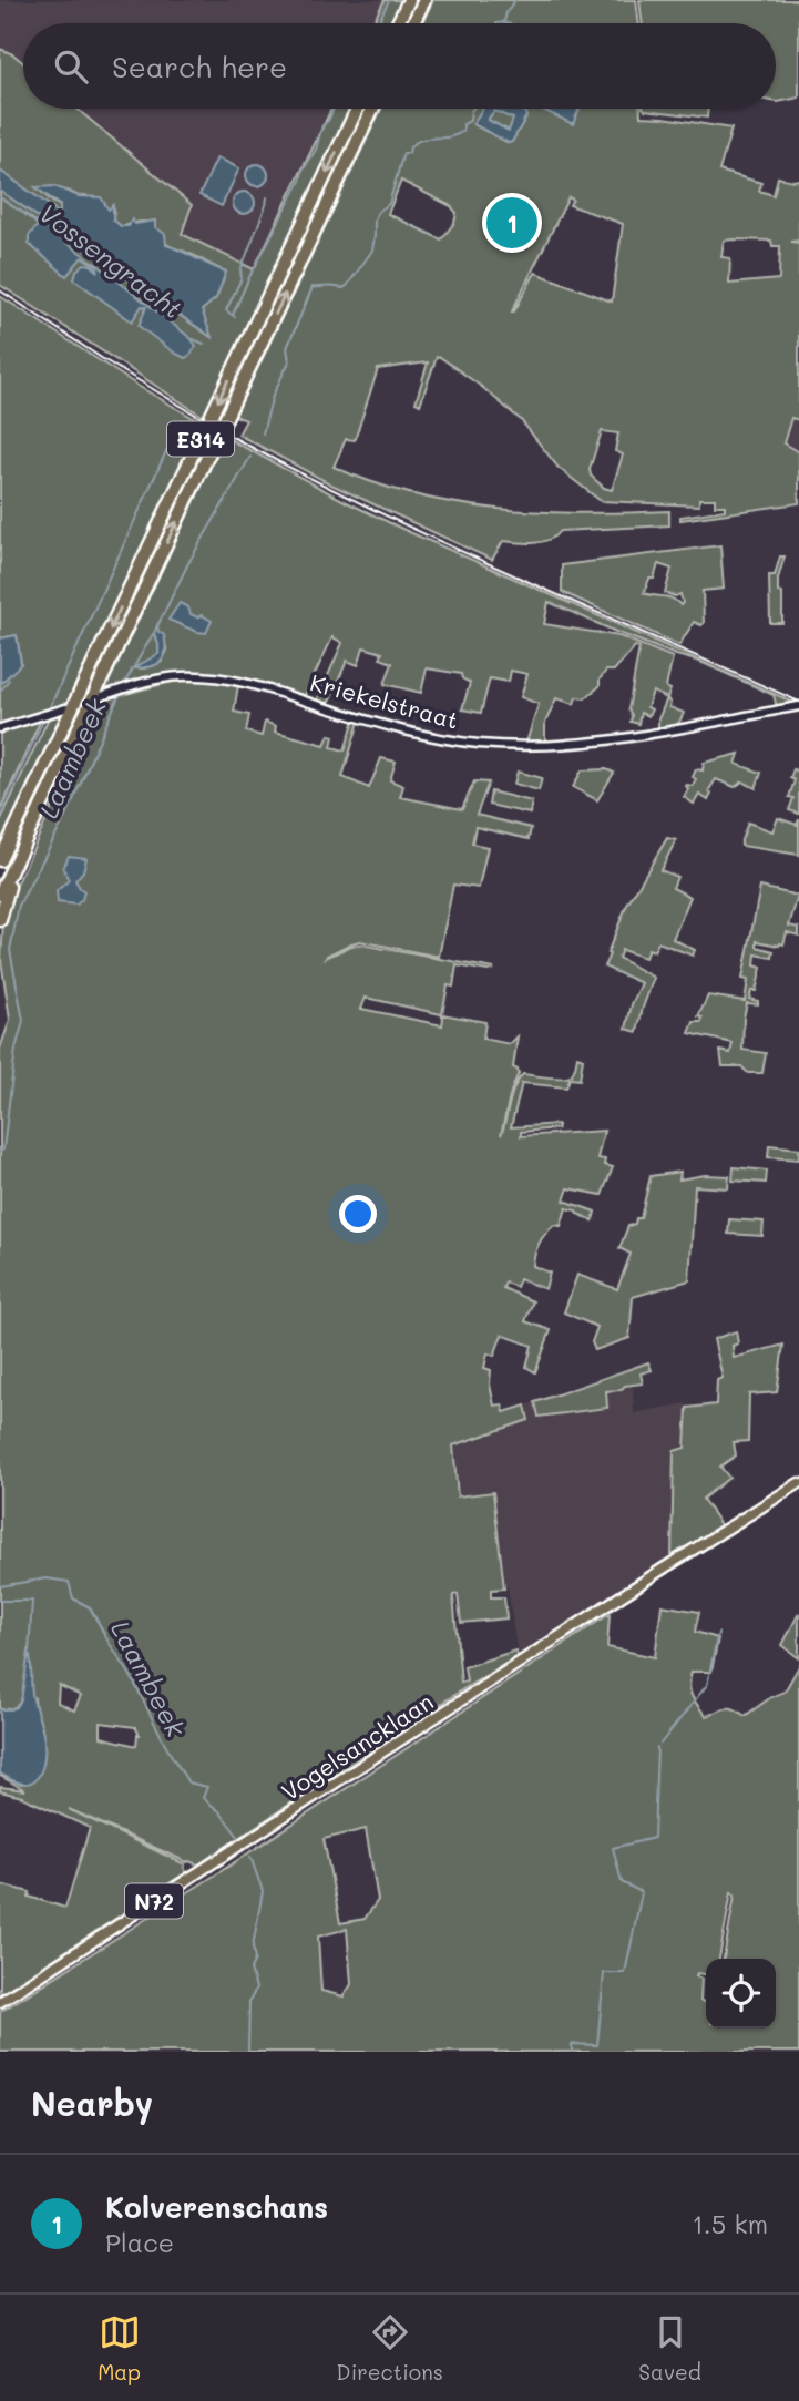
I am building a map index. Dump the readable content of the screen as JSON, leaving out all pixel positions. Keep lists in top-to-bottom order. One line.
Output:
{"streets":{"highway":["E314"],"main road":["Vogelsancklaan","N72"],"street":["Kriekelstraat"]},"water":["Vossengracht","Laambeek"],"page":{"search":"Search here","pins":"1","heading":"Nearby","list":[{"mark":"1","name":"Kolverenschans","note":"Place","value":"1.5 km"}],"nav":["Map","Directions","Saved"]}}
